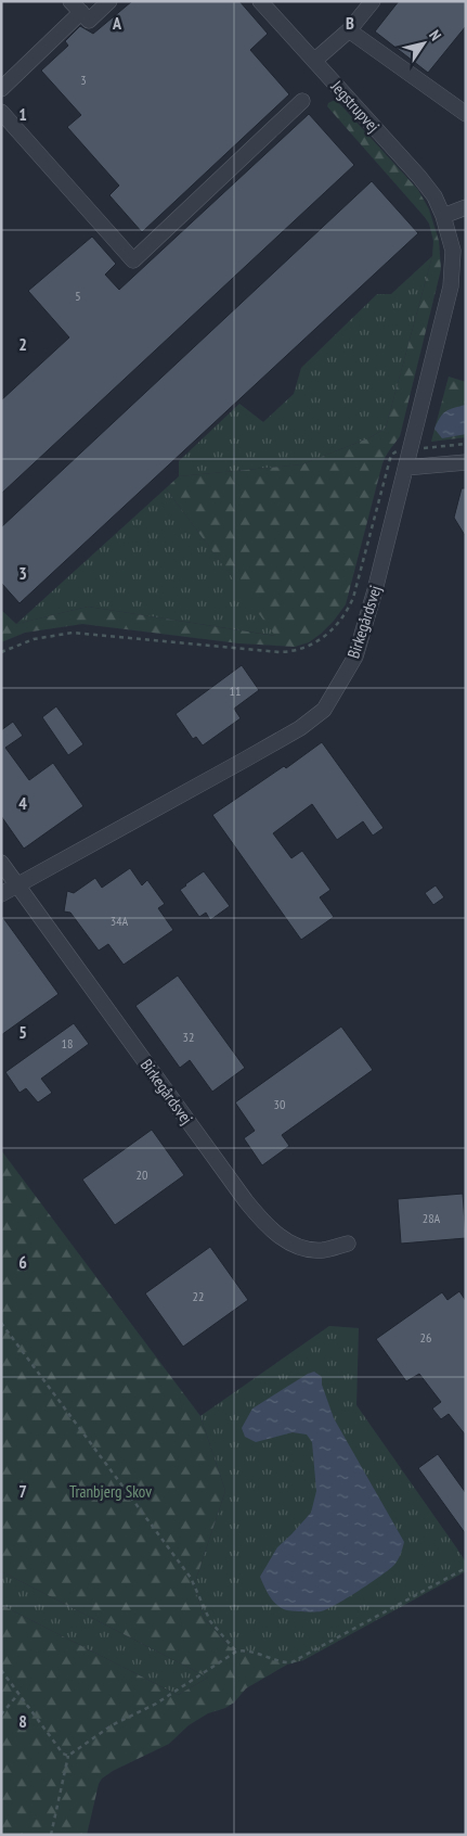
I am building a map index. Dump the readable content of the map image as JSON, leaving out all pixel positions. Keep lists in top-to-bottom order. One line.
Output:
{"streets":{"street":["Jegstrupvej","Birkegårdsvej"]},"crossings":[["Jegstrupvej","Birkegårdsvej"]],"parks":["Tranbjerg Skov"],"house_numbers":["3","5","11","34A","32","18","30","20","28A","22","26"],"north":"top right","grid":{"columns":["A","B"],"rows":["1","2","3","4","5","6","7","8"]}}
